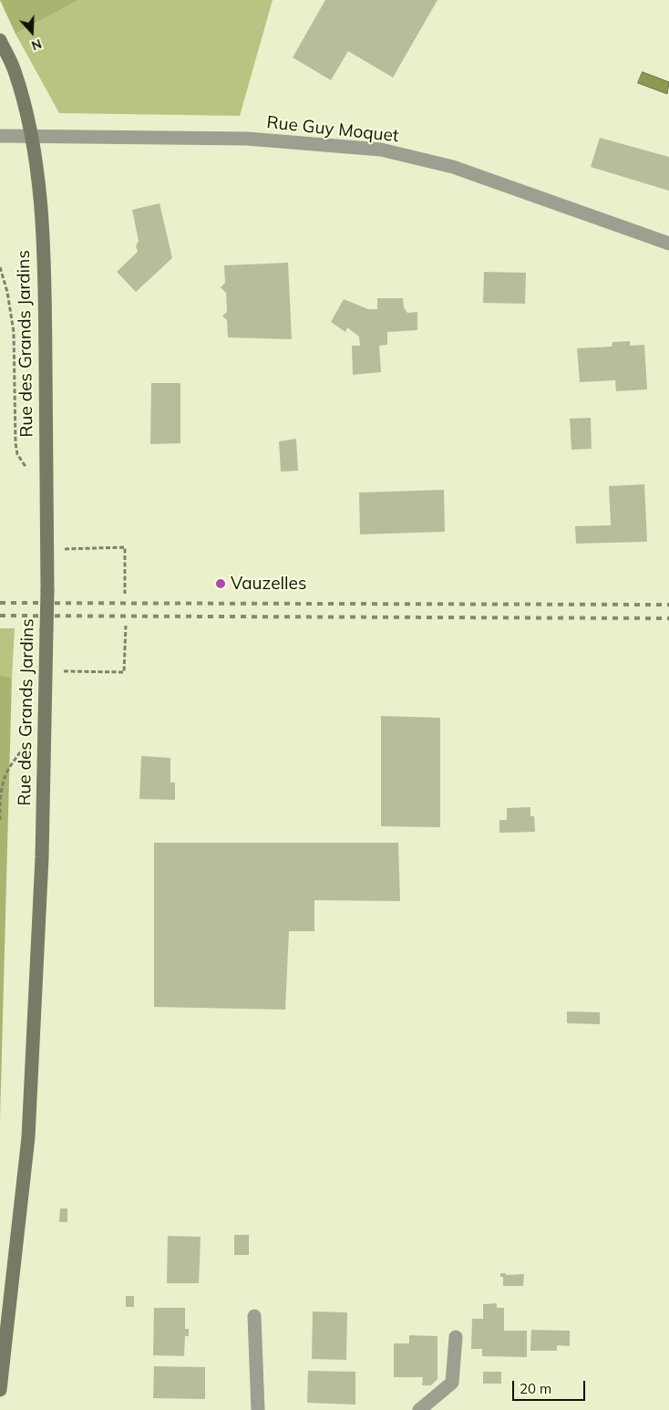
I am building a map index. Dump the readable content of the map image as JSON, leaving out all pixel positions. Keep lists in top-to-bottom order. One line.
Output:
{"streets":{"main road":["Rue des Grands Jardins"],"street":["Rue Guy Moquet"]},"crossings":[["Rue Guy Moquet","Rue des Grands Jardins"]],"places":["Vauzelles"],"scale_bar":"20 m","north":"bottom"}
